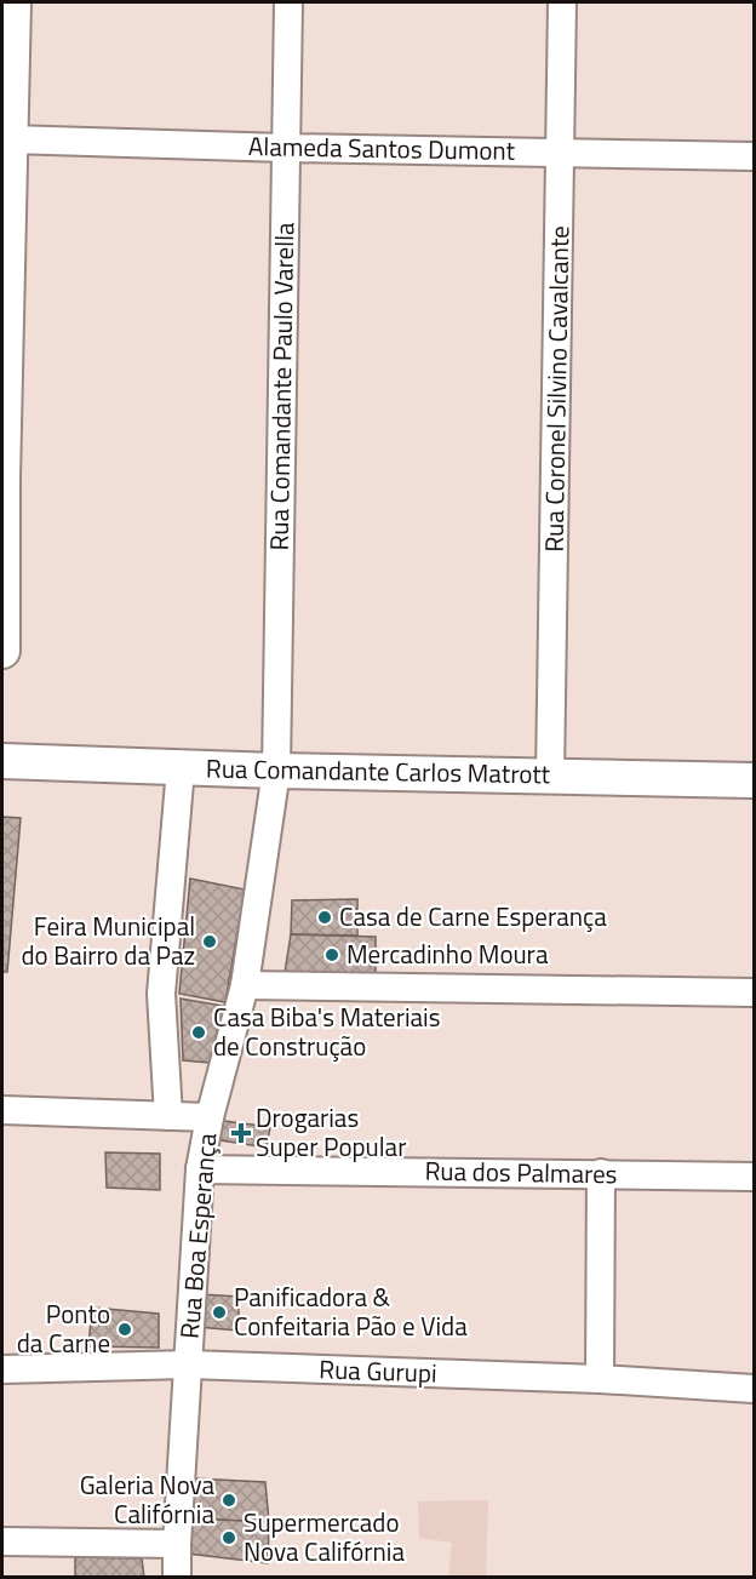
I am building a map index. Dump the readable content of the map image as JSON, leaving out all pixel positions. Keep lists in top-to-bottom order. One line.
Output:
{"streets":{"street":["Alameda Santos Dumont","Rua Comandante Paulo Varella","Rua Coronel Silvino Cavalcante","Rua Comandante Carlos Matrott","Rua dos Palmares","Rua Boa Esperança","Rua Gurupi"]},"crossings":[["Alameda Santos Dumont","Rua Comandante Paulo Varella"],["Alameda Santos Dumont","Rua Coronel Silvino Cavalcante"],["Rua Comandante Paulo Varella","Rua Comandante Carlos Matrott"],["Rua Comandante Paulo Varella","Rua Boa Esperança"],["Rua Coronel Silvino Cavalcante","Rua Comandante Carlos Matrott"],["Rua Comandante Carlos Matrott","Rua Boa Esperança"],["Rua dos Palmares","Rua Boa Esperança"],["Rua Boa Esperança","Rua Gurupi"]],"places":{"other":["Casa de Carne Esperança","Feira Municipal do Bairro da Paz","Mercadinho Moura","Casa Biba's Materiais de Construção","Panificadora & Confeitaria Pão e Vida","Ponto da Carne","Galeria Nova Califórnia","Supermercado Nova Califórnia"],"health":["Drogarias Super Popular"]}}
